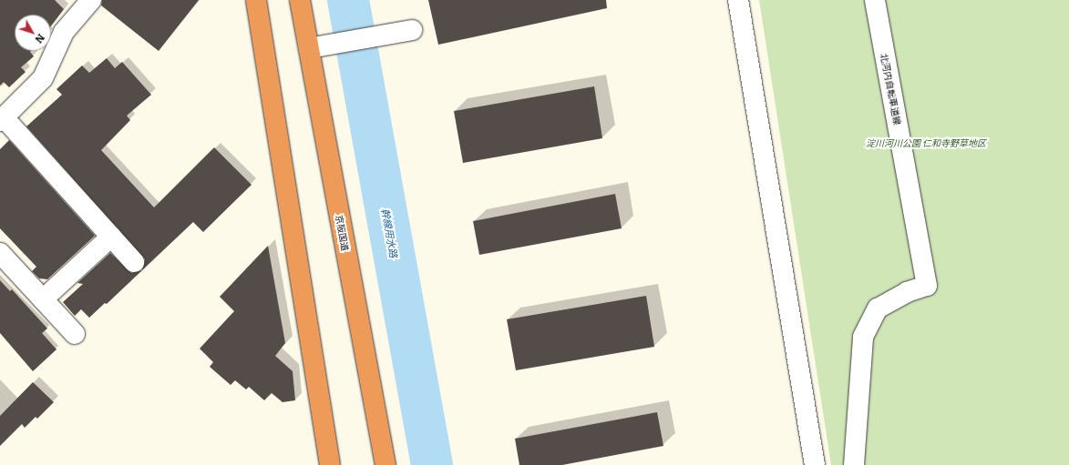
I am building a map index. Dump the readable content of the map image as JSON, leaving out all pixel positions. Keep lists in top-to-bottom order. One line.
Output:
{"streets":{"highway":["京阪国道"],"street":["北河内自転車道線"]},"water":["幹線用水路"],"parks":["淀川河川公園 仁和寺野草地区"],"north":"bottom right"}
